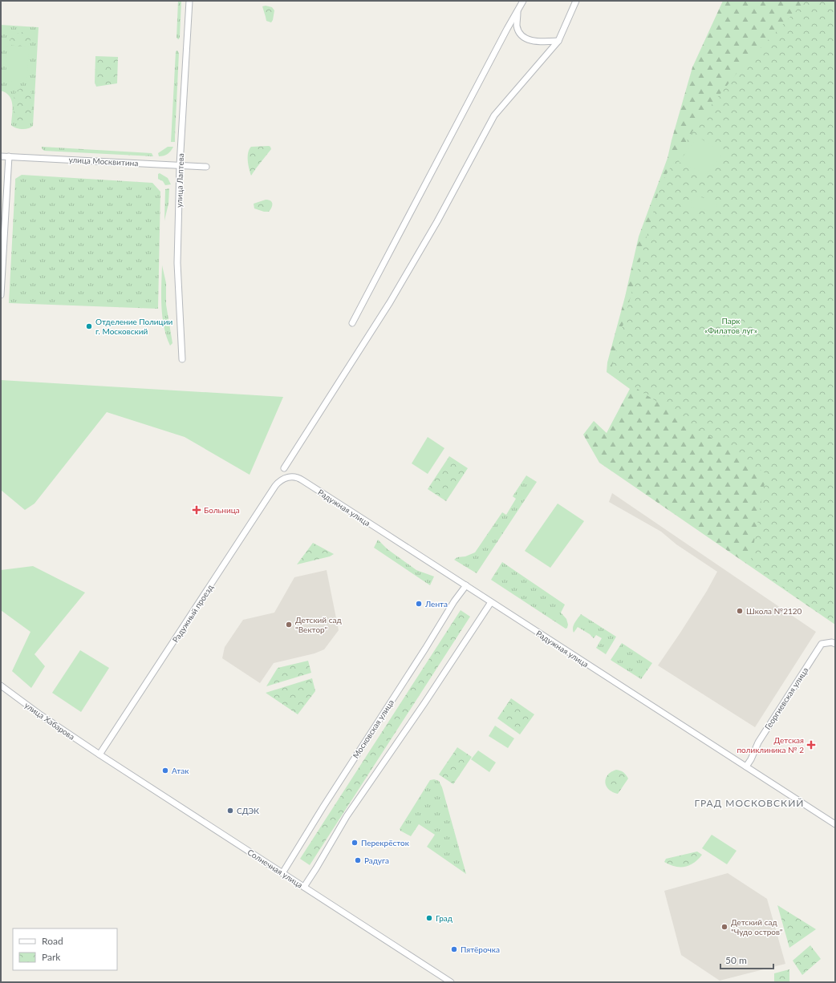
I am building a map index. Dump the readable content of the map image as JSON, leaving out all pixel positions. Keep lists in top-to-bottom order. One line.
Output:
{"streets":{"street":["улица Москвитина","улица Лаптева","Радужная улица","Радужный проезд","Георгиевская улица","улица Хабарова","Московская улица","Солнечная улица"]},"crossings":[["улица Москвитина","улица Лаптева"],["Радужная улица","Радужный проезд"],["Радужная улица","Георгиевская улица"],["Радужная улица","Московская улица"],["Радужный проезд","улица Хабарова"],["Радужный проезд","Солнечная улица"],["улица Хабарова","Солнечная улица"],["Московская улица","Солнечная улица"]],"districts":["ГРАД МОСКОВСКИЙ"],"parks":["Парк «Филатов луг»"],"places":{"other":["Отделение Полиции г. Московский","Лента","Школа №2120","Детский сад \"Вектор\"","Атак","СДЭК","Перекрёсток","Радуга","Град","Детский сад \"Чудо остров\"","Пятёрочка"],"health":["Больница","Детская поликлиника № 2"]},"legend":["Road","Park"],"scale_bar":"50 m"}
